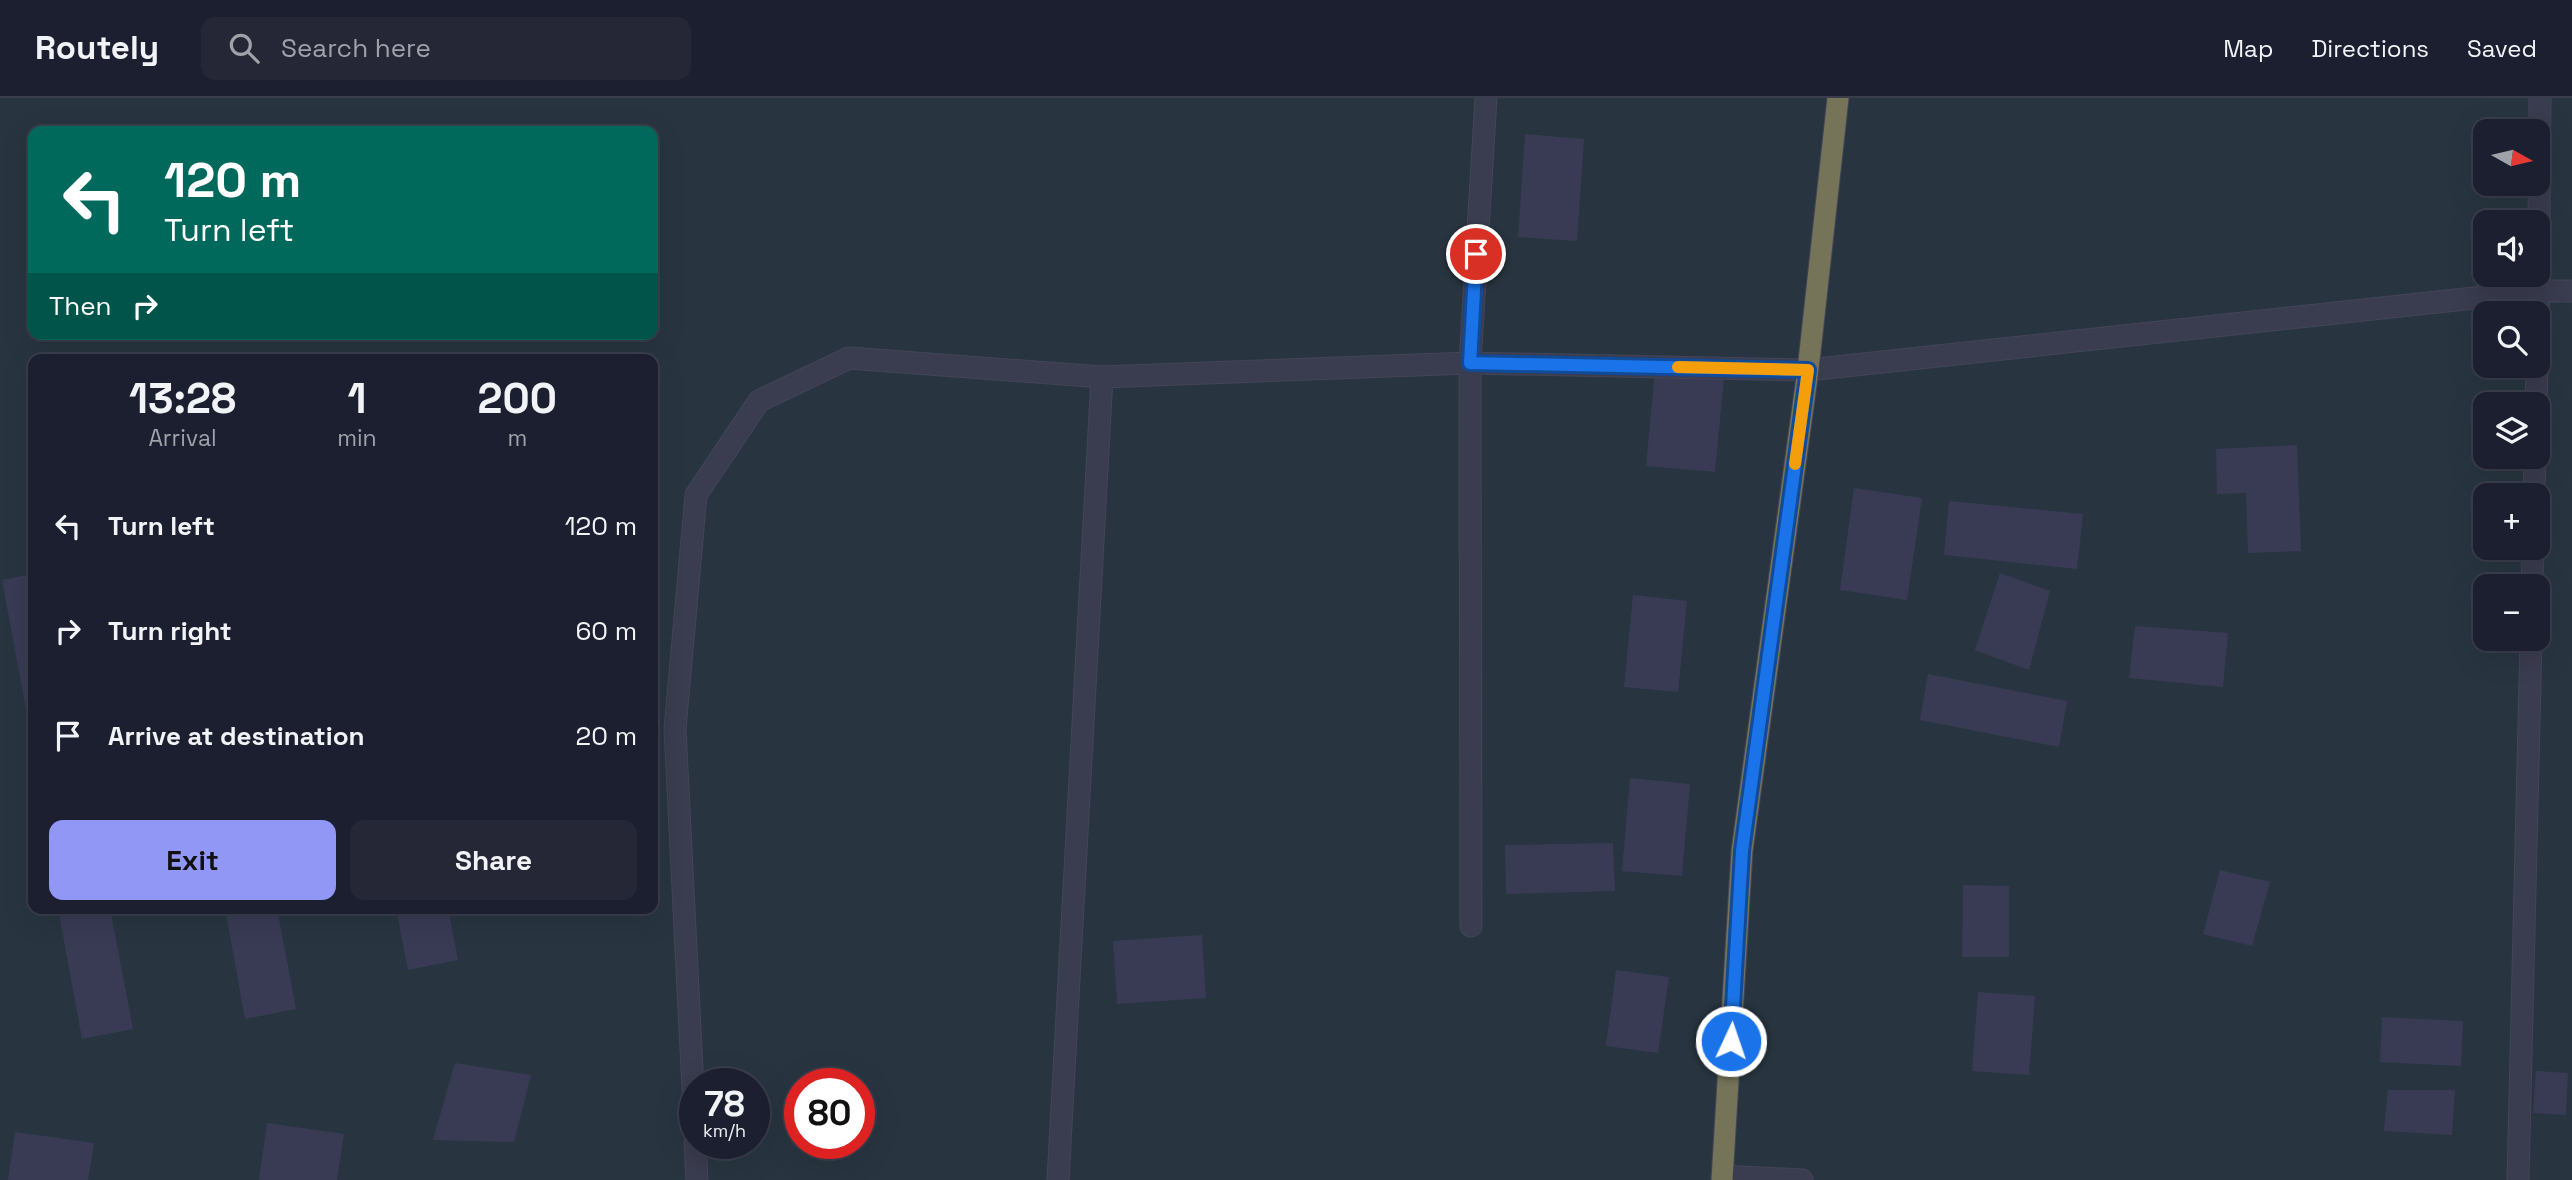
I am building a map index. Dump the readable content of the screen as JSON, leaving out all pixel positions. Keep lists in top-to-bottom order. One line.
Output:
{"north":"right","page":{"header":"Routely","search":"Search here","nav":["Map","Directions","Saved"],"map_buttons":["+","−"],"turn":["120 m","Turn left"],"then":"Then","eta":["13:28","Arrival","1","min","200","m"],"list":[{"name":"Turn left","value":"120 m"},{"name":"Turn right","value":"60 m"},{"name":"Arrive at destination","value":"20 m"}],"buttons":["Exit","Share"],"speed":"78 km/h","limit":"80"}}
